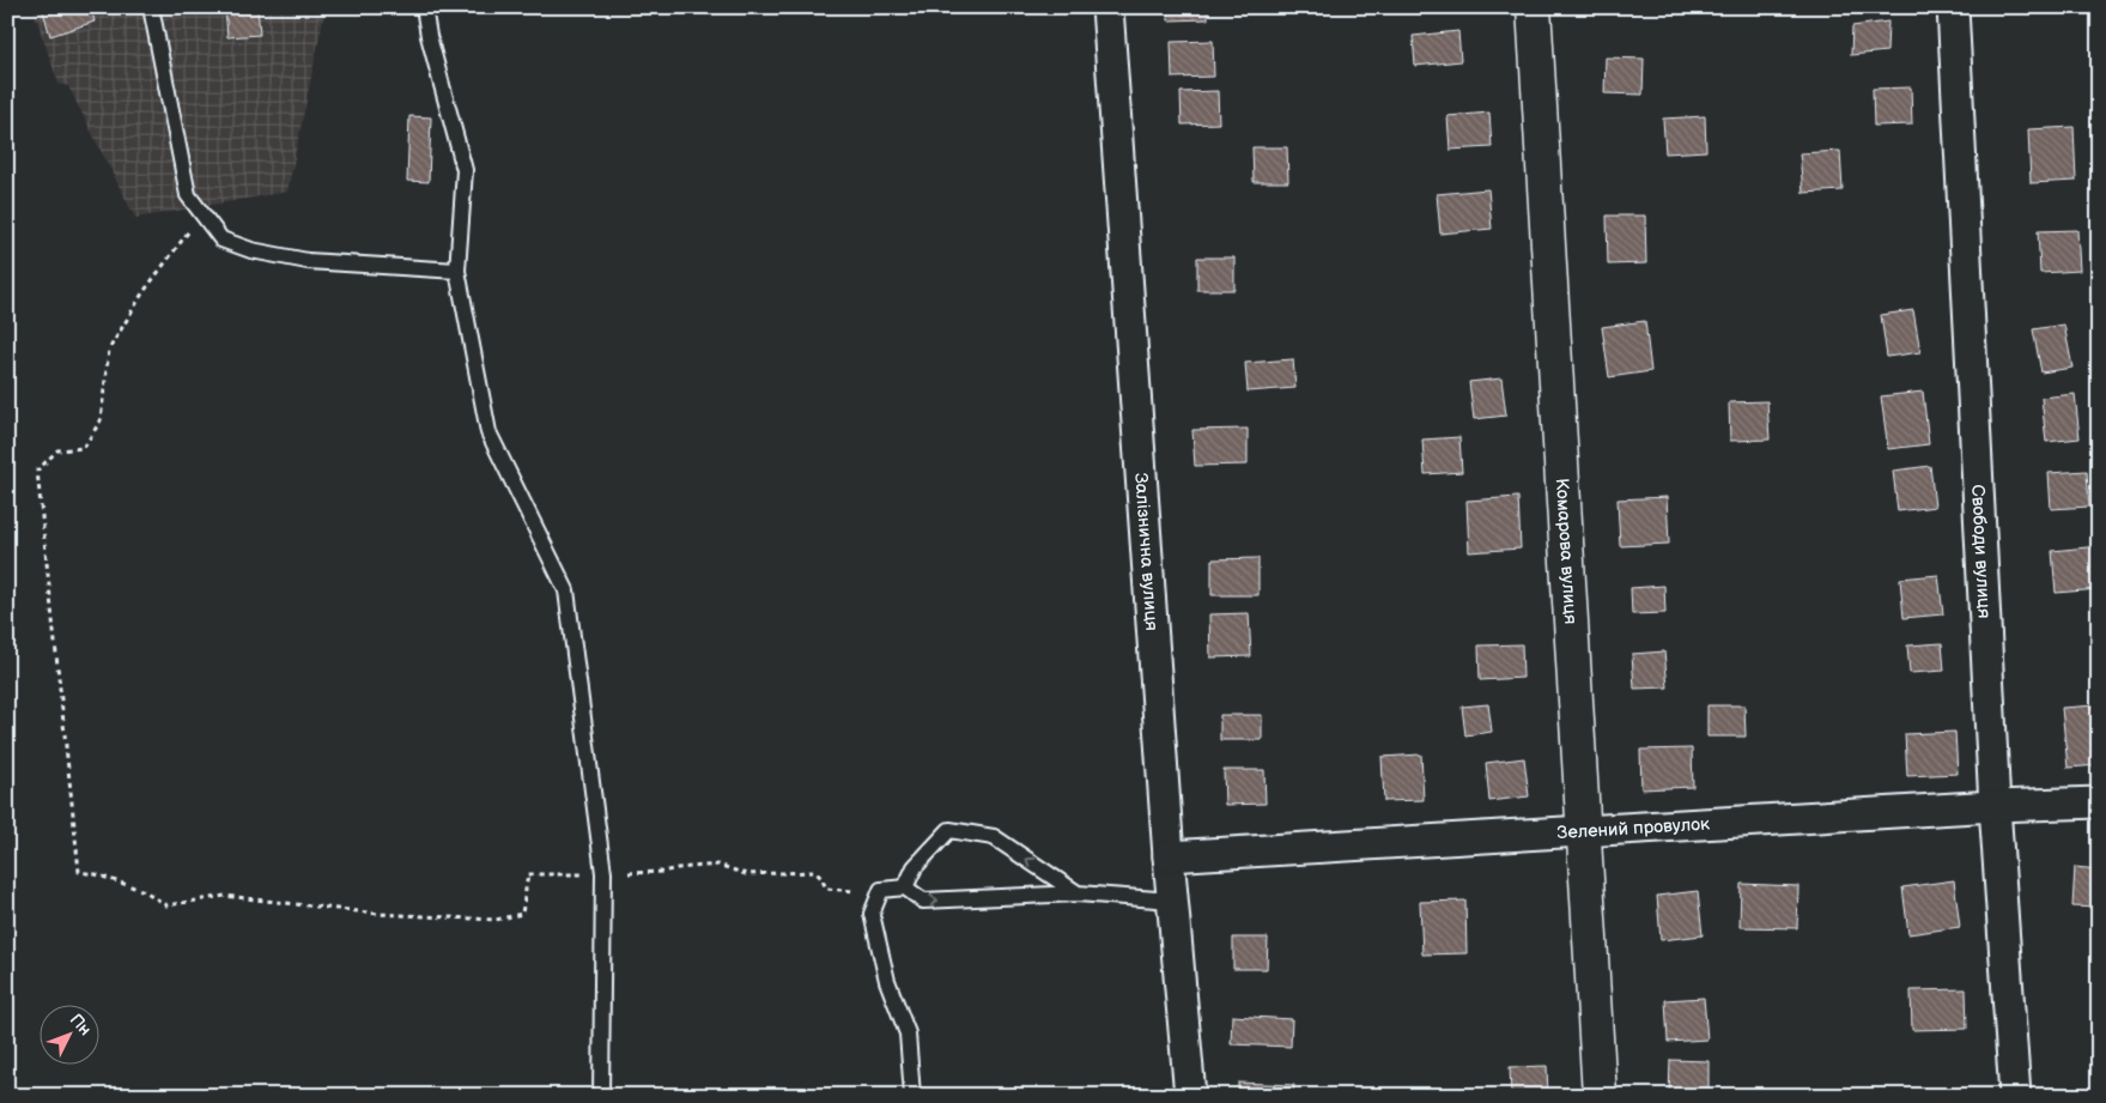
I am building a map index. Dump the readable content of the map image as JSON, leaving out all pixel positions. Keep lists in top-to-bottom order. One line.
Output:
{"streets":{"main road":["Комарова вулиця"],"street":["Залізнична вулиця","Свободи вулиця","Зелений провулок"]},"crossings":[["Залізнична вулиця","Зелений провулок"],["Комарова вулиця","Зелений провулок"],["Свободи вулиця","Зелений провулок"]],"north":"top right"}
